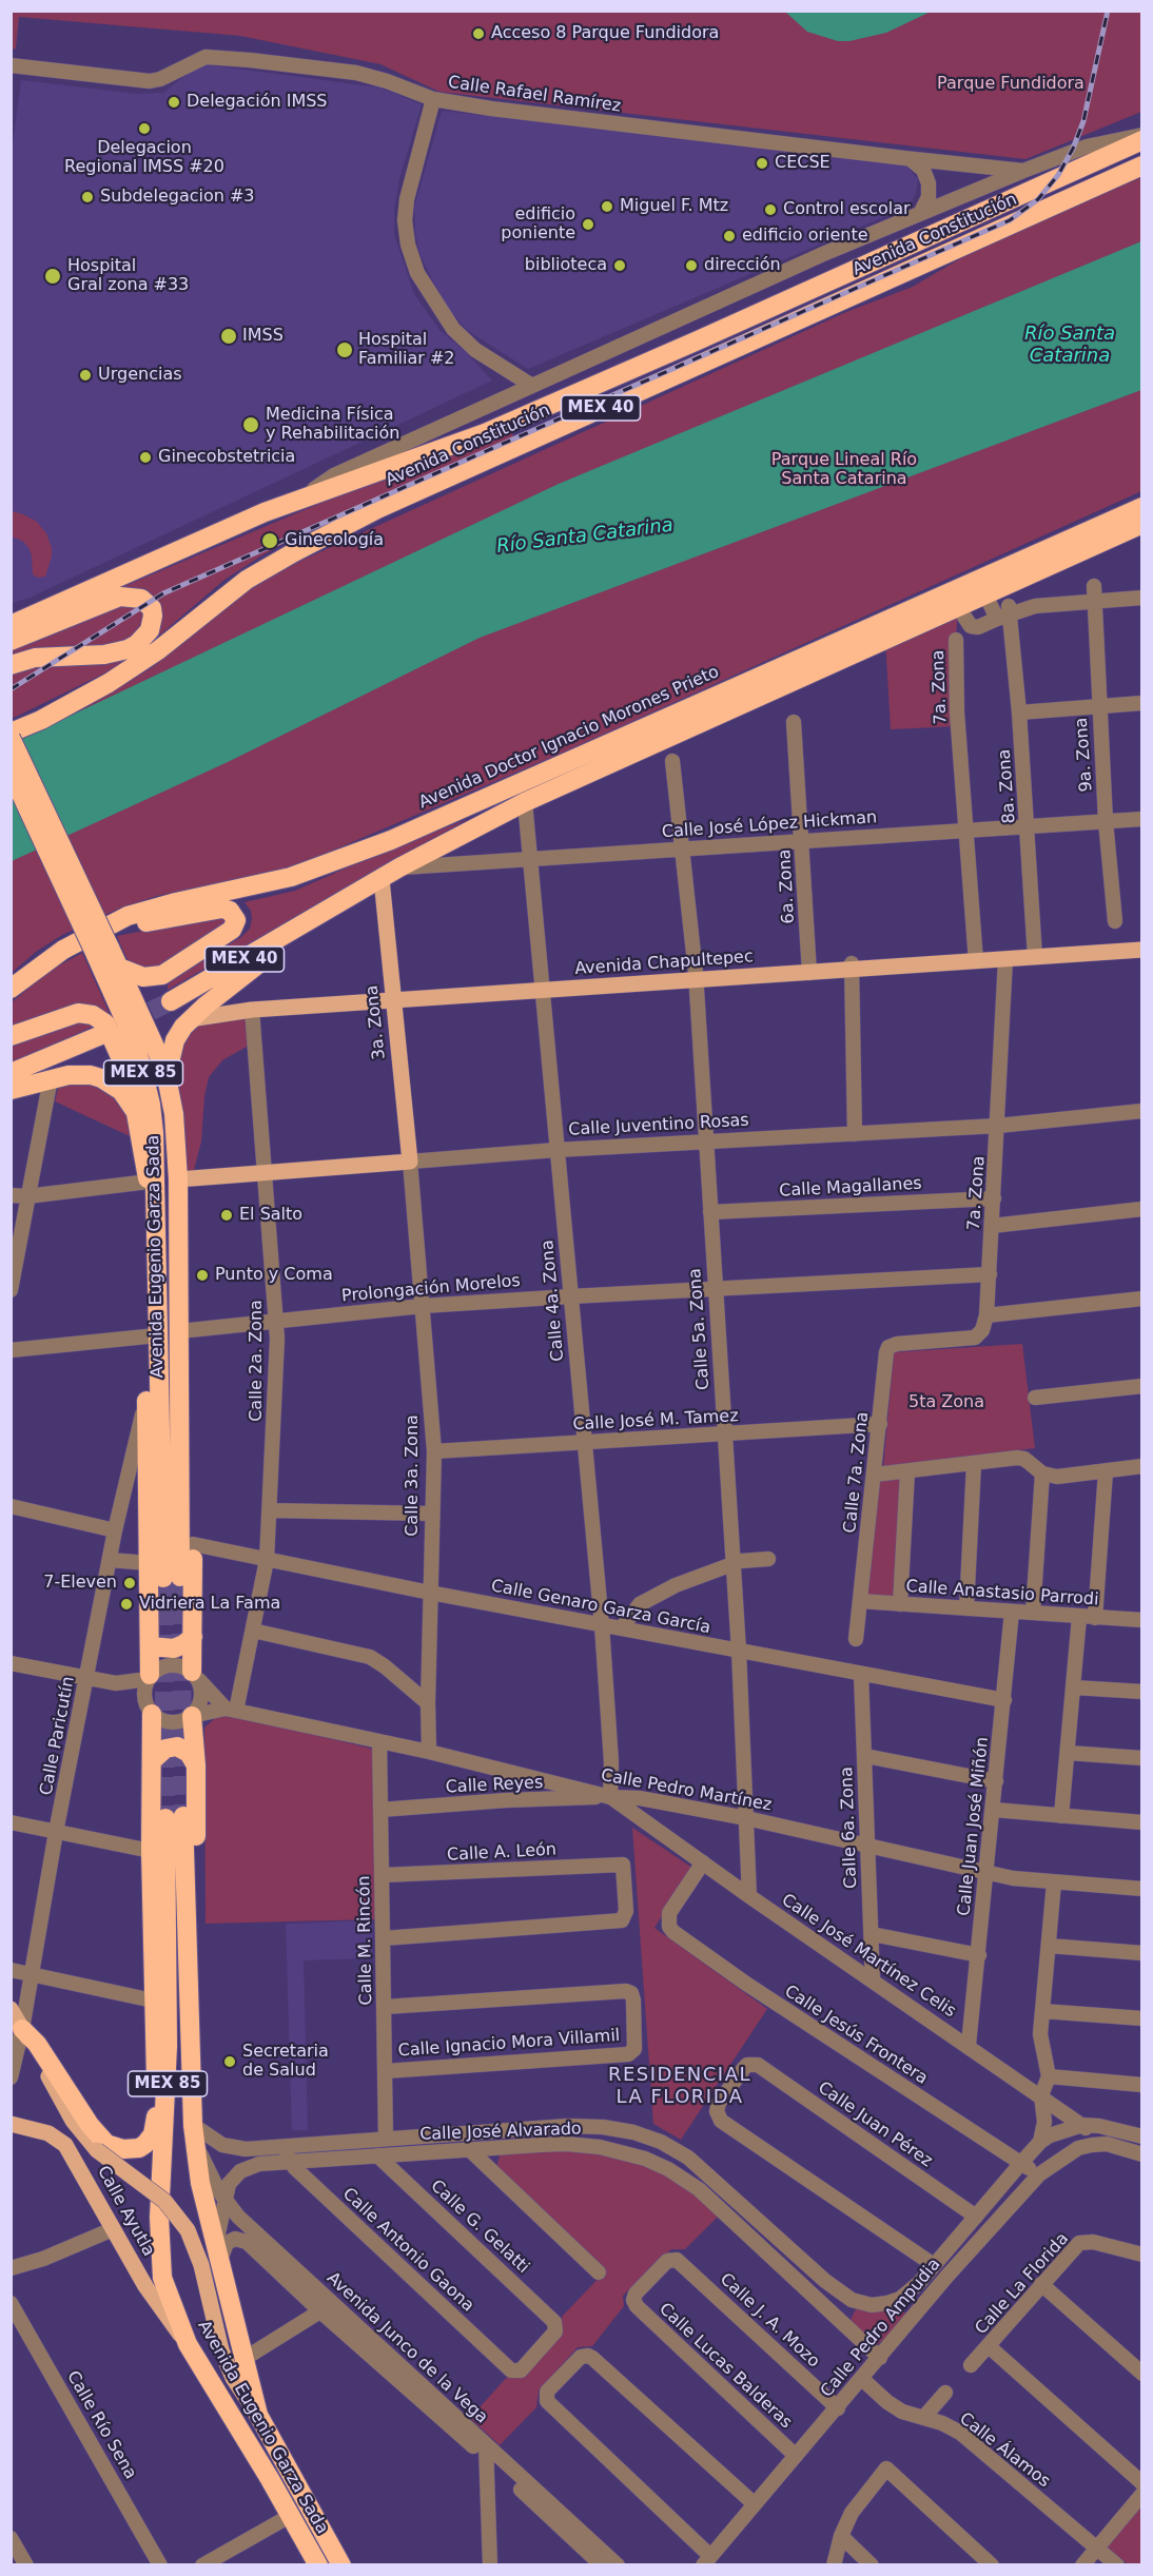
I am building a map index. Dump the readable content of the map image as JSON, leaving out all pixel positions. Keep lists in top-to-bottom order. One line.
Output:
{"streets":{"highway":["Avenida Constitución","MEX 40","Avenida Doctor Ignacio Morones Prieto","MEX 85","Avenida Eugenio Garza Sada"],"main road":["Avenida Chapultepec","3a. Zona","Calle Juventino Rosas","Calle Ayutla"],"street":["Calle Rafael Ramírez","7a. Zona","9a. Zona","8a. Zona","Calle José López Hickman","6a. Zona","Calle Magallanes","Prolongación Morelos","Calle 4a. Zona","Calle 5a. Zona","Calle 2a. Zona","Calle José M. Tamez","Calle 7a. Zona","Calle 3a. Zona","Calle Anastasio Parrodi","Calle Genaro Garza García","Calle Paricutín","Calle Reyes","Calle Pedro Martínez","Calle Juan José Miñón","Calle 6a. Zona","Calle A. León","Calle M. Rincón","Calle José Martínez Celis","Calle Jesús Frontera","Calle Ignacio Mora Villamil","Calle Juan Pérez","Calle José Alvarado","Calle G. Gelatti","Calle Antonio Gaona","Calle La Florida","Calle J. A. Mozo","Calle Pedro Ampudia","Avenida Junco de la Vega","Calle Lucas Balderas","Calle Río Sena","Calle Álamos"]},"crossings":[["MEX 40","Calle José López Hickman"],["MEX 40","3a. Zona"],["MEX 40","Calle 4a. Zona"],["7a. Zona","Calle José López Hickman"],["7a. Zona","Avenida Chapultepec"],["7a. Zona","Calle Juventino Rosas"],["7a. Zona","Calle Magallanes"],["7a. Zona","Prolongación Morelos"],["7a. Zona","Calle 7a. Zona"],["9a. Zona","Calle José López Hickman"],["8a. Zona","Calle José López Hickman"],["8a. Zona","Avenida Chapultepec"],["Calle José López Hickman","6a. Zona"],["Calle José López Hickman","Calle 4a. Zona"],["Calle José López Hickman","Calle 5a. Zona"],["6a. Zona","Avenida Chapultepec"],["Avenida Chapultepec","3a. Zona"],["Avenida Chapultepec","Calle 4a. Zona"],["Avenida Chapultepec","Calle 5a. Zona"],["Avenida Chapultepec","Calle 2a. Zona"],["3a. Zona","Calle Juventino Rosas"],["3a. Zona","Calle 3a. Zona"],["MEX 85","Avenida Eugenio Garza Sada"],["Calle Juventino Rosas","Avenida Eugenio Garza Sada"],["Calle Juventino Rosas","Calle 4a. Zona"],["Calle Juventino Rosas","Calle 5a. Zona"],["Calle Juventino Rosas","Calle 2a. Zona"],["Calle Juventino Rosas","Calle 3a. Zona"],["Calle Magallanes","Calle 5a. Zona"],["Avenida Eugenio Garza Sada","Prolongación Morelos"],["Avenida Eugenio Garza Sada","Calle José Alvarado"],["Avenida Eugenio Garza Sada","Calle Ayutla"],["Avenida Eugenio Garza Sada","Avenida Junco de la Vega"],["Prolongación Morelos","Calle 4a. Zona"],["Prolongación Morelos","Calle 5a. Zona"],["Prolongación Morelos","Calle 2a. Zona"],["Prolongación Morelos","Calle 3a. Zona"],["Calle 4a. Zona","Calle José M. Tamez"],["Calle 4a. Zona","Calle Genaro Garza García"],["Calle 4a. Zona","Calle Reyes"],["Calle 4a. Zona","Calle Pedro Martínez"],["Calle 4a. Zona","Calle José Martínez Celis"],["Calle 5a. Zona","Calle José M. Tamez"],["Calle 5a. Zona","Calle Genaro Garza García"],["Calle 5a. Zona","Calle Pedro Martínez"],["Calle 5a. Zona","Calle José Martínez Celis"],["Calle 2a. Zona","Calle Genaro Garza García"],["Calle 2a. Zona","Calle Pedro Martínez"],["Calle José M. Tamez","Calle 7a. Zona"],["Calle José M. Tamez","Calle 3a. Zona"],["Calle 7a. Zona","Calle Anastasio Parrodi"],["Calle 3a. Zona","Calle Genaro Garza García"],["Calle 3a. Zona","Calle Pedro Martínez"],["Calle Anastasio Parrodi","Calle Juan José Miñón"],["Calle Genaro Garza García","Calle Juan José Miñón"],["Calle Genaro Garza García","Calle 6a. Zona"],["Calle Reyes","Calle Pedro Martínez"],["Calle Reyes","Calle M. Rincón"],["Calle Reyes","Calle José Martínez Celis"],["Calle Pedro Martínez","Calle Juan José Miñón"],["Calle Pedro Martínez","Calle 6a. Zona"],["Calle Pedro Martínez","Calle M. Rincón"],["Calle Pedro Martínez","Calle José Martínez Celis"],["Calle Juan José Miñón","Calle José Martínez Celis"],["Calle 6a. Zona","Calle José Martínez Celis"],["Calle A. León","Calle M. Rincón"],["Calle M. Rincón","Calle Ignacio Mora Villamil"],["Calle M. Rincón","Calle José Alvarado"],["Calle José Martínez Celis","Calle Jesús Frontera"],["Calle José Martínez Celis","Calle Pedro Ampudia"],["Calle Jesús Frontera","Calle Pedro Ampudia"],["Calle Juan Pérez","Calle Pedro Ampudia"],["Calle José Alvarado","Calle G. Gelatti"],["Calle José Alvarado","Calle Antonio Gaona"],["Calle José Alvarado","Calle Pedro Ampudia"],["Calle José Alvarado","Avenida Junco de la Vega"],["Calle G. Gelatti","Calle Antonio Gaona"],["Calle J. A. Mozo","Calle Pedro Ampudia"],["Calle J. A. Mozo","Calle Lucas Balderas"],["Calle Pedro Ampudia","Calle Lucas Balderas"],["Calle Pedro Ampudia","Calle Álamos"]],"districts":["RESIDENCIAL LA FLORIDA"],"water":["Río Santa Catarina"],"parks":["Parque Fundidora","Parque Lineal Río Santa Catarina","5ta Zona"],"places":["Acceso 8 Parque Fundidora","Delegación IMSS","Delegacion Regional IMSS #20","CECSE","Subdelegacion #3","Miguel F. Mtz","Control escolar","edificio poniente","edificio oriente","biblioteca","dirección","Hospital Gral zona #33","IMSS","Hospital Familiar #2","Urgencias","Medicina Física y Rehabilitación","Ginecobstetricia","Ginecología","El Salto","Punto y Coma","7-Eleven","Vidriera La Fama","Secretaria de Salud"]}
